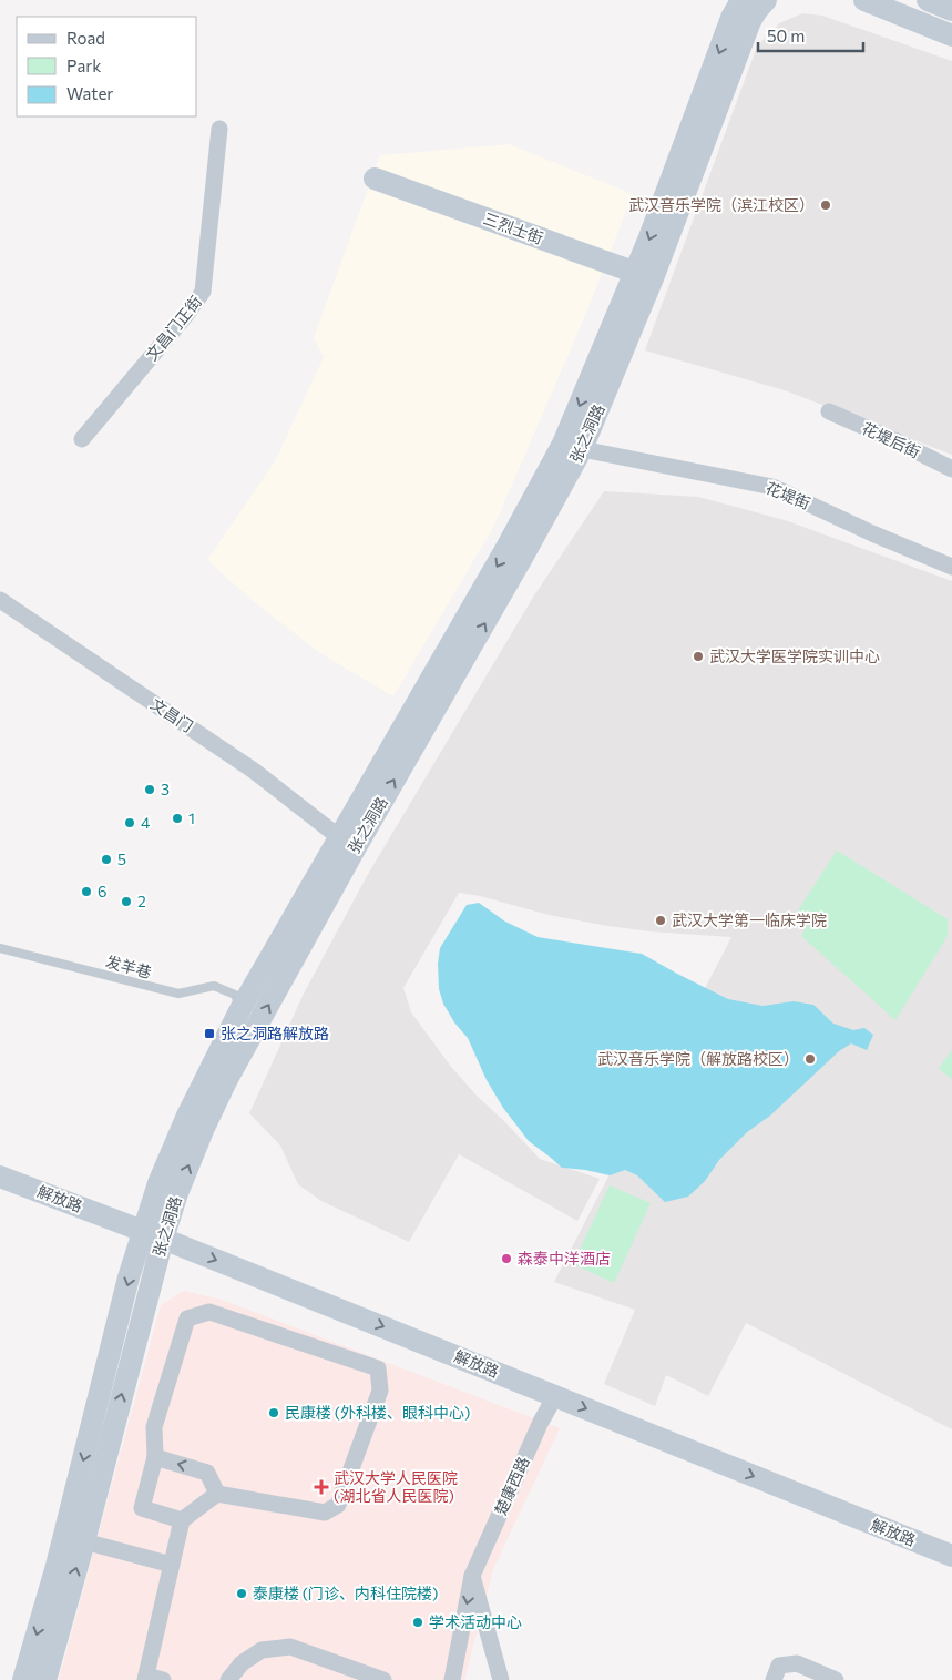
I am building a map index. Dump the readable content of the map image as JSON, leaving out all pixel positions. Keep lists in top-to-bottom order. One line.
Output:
{"streets":{"main road":["三烈士街","张之洞路","解放路"],"street":["文昌门正街","花堤后街","花堤街","文昌门","楚康西路"],"lane":["发羊巷"]},"crossings":[["三烈士街","张之洞路"],["张之洞路","花堤街"],["张之洞路","文昌门"],["张之洞路","发羊巷"],["张之洞路","解放路"],["解放路","楚康西路"]],"one_way":["解放路"],"places":{"other":["武汉音乐学院（滨江校区）","武汉大学医学院实训中心","3","1","4","5","6","2","武汉大学第一临床学院","武汉音乐学院（解放路校区）","森泰中洋酒店","民康楼 (外科楼、眼科中心)","泰康楼 (门诊、内科住院楼)","学术活动中心"],"transit":["张之洞路解放路"],"health":["武汉大学人民医院 (湖北省人民医院)"]},"legend":["Road","Park","Water"],"scale_bar":"50 m"}
